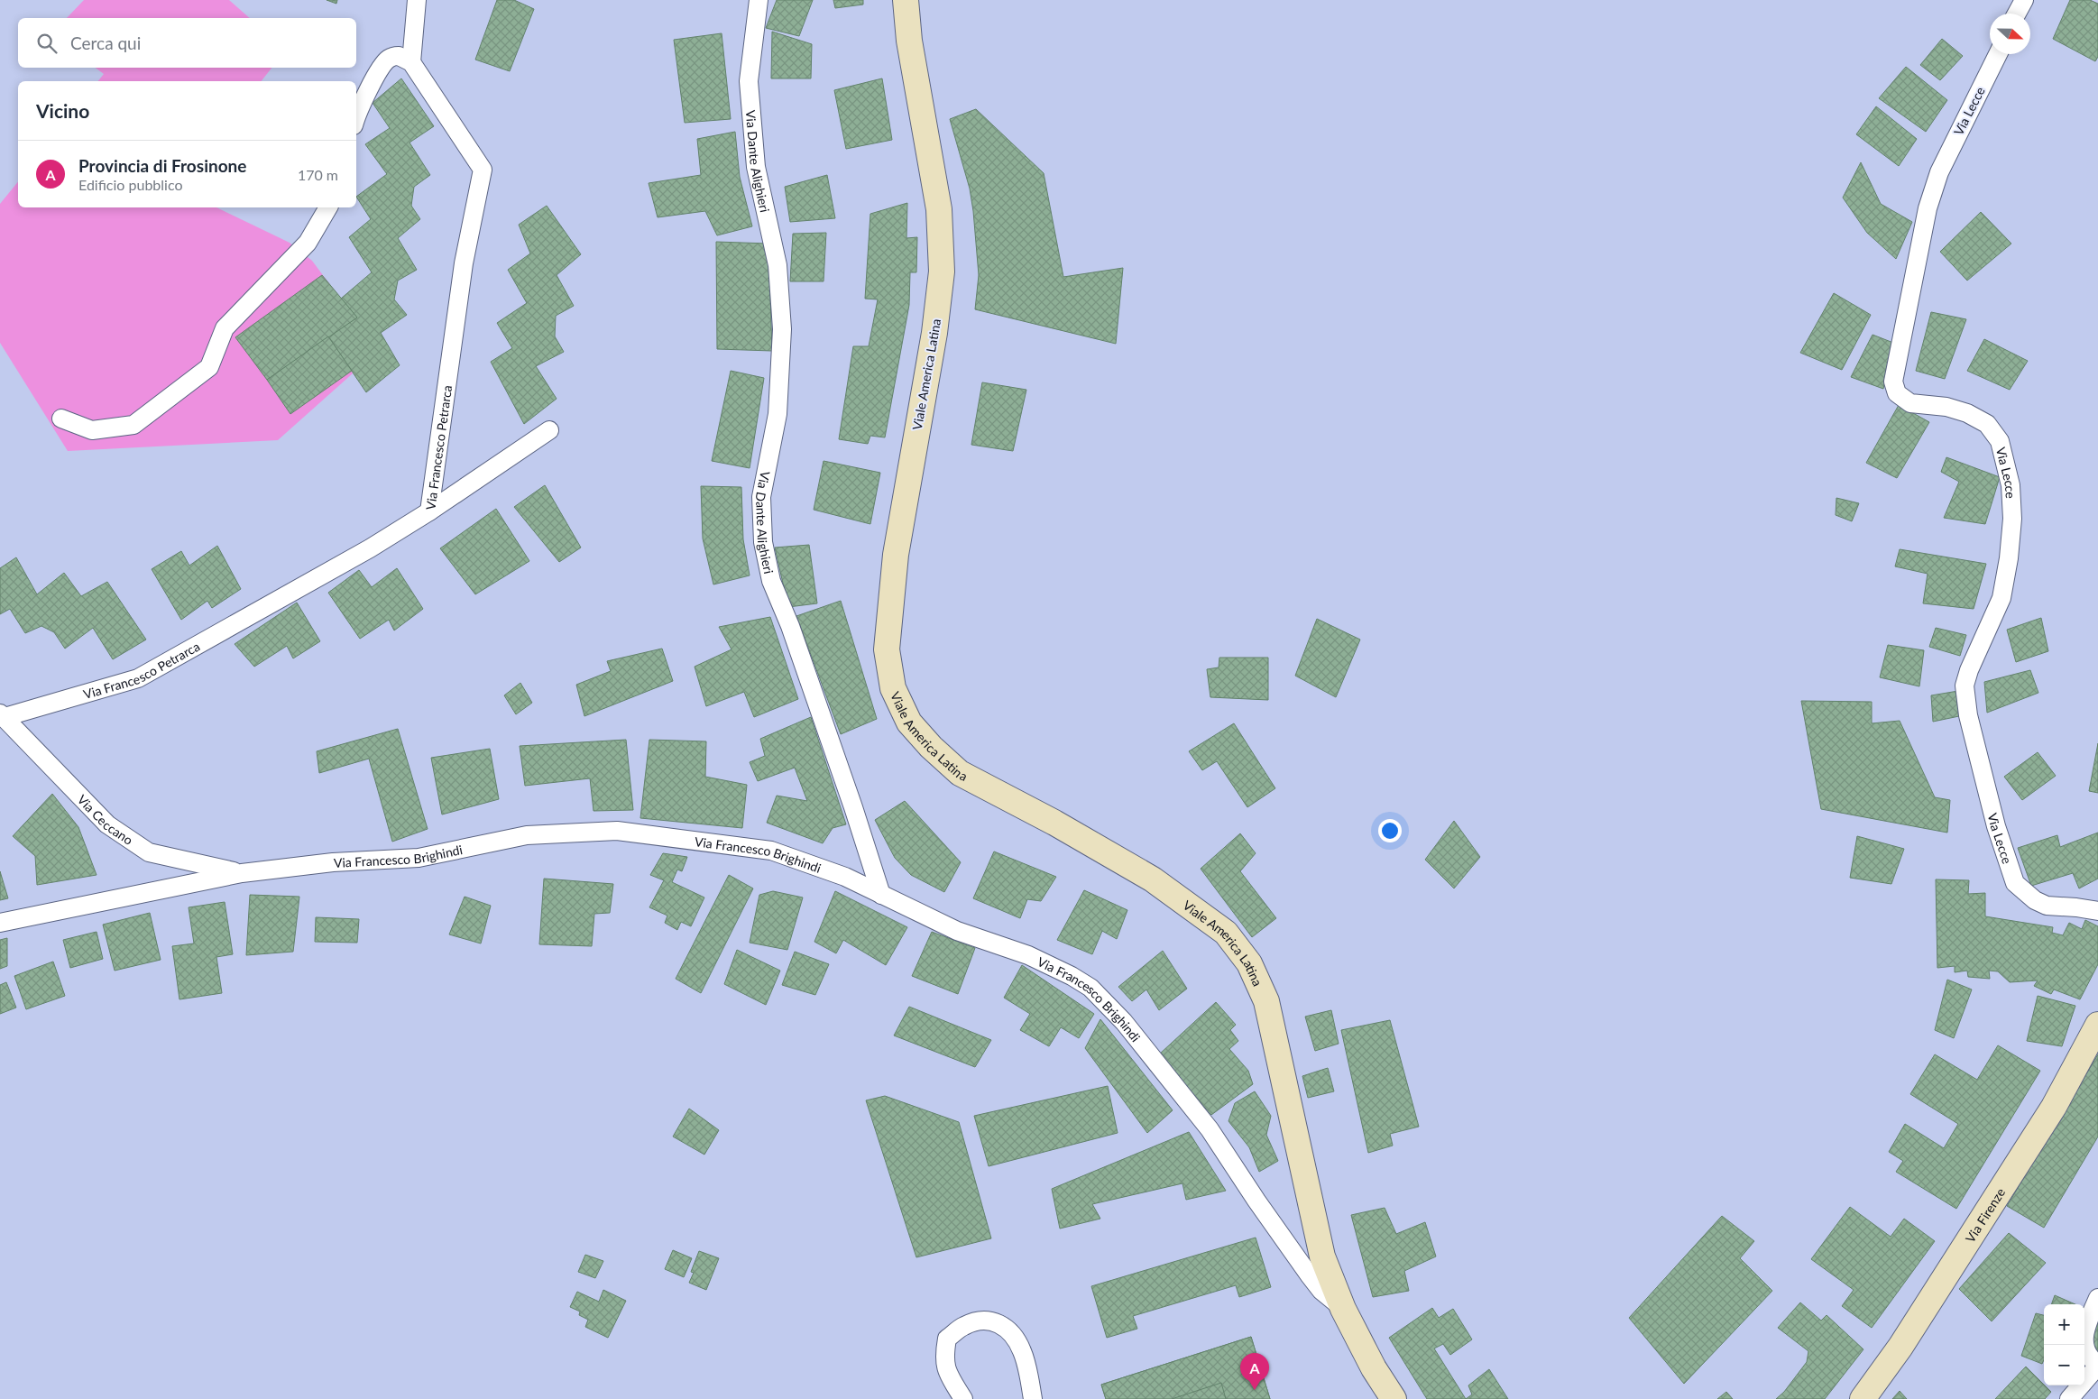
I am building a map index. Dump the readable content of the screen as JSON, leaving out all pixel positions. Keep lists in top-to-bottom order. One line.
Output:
{"streets":{"main road":["Viale America Latina","Via Firenze"],"street":["Via Lecce","Via Dante Alighieri","Via Francesco Petrarca","Via Ceccano","Via Francesco Brighindi"]},"crossings":[["Via Dante Alighieri","Via Francesco Brighindi"],["Viale America Latina","Via Francesco Brighindi"],["Via Francesco Petrarca","Via Ceccano"],["Via Ceccano","Via Francesco Brighindi"]],"north":"right","page":{"search":"Cerca qui","heading":"Vicino","list":[{"mark":"A","name":"Provincia di Frosinone","note":"Edificio pubblico","value":"170 m"}],"map_buttons":["+","−"],"pins":"A"}}
